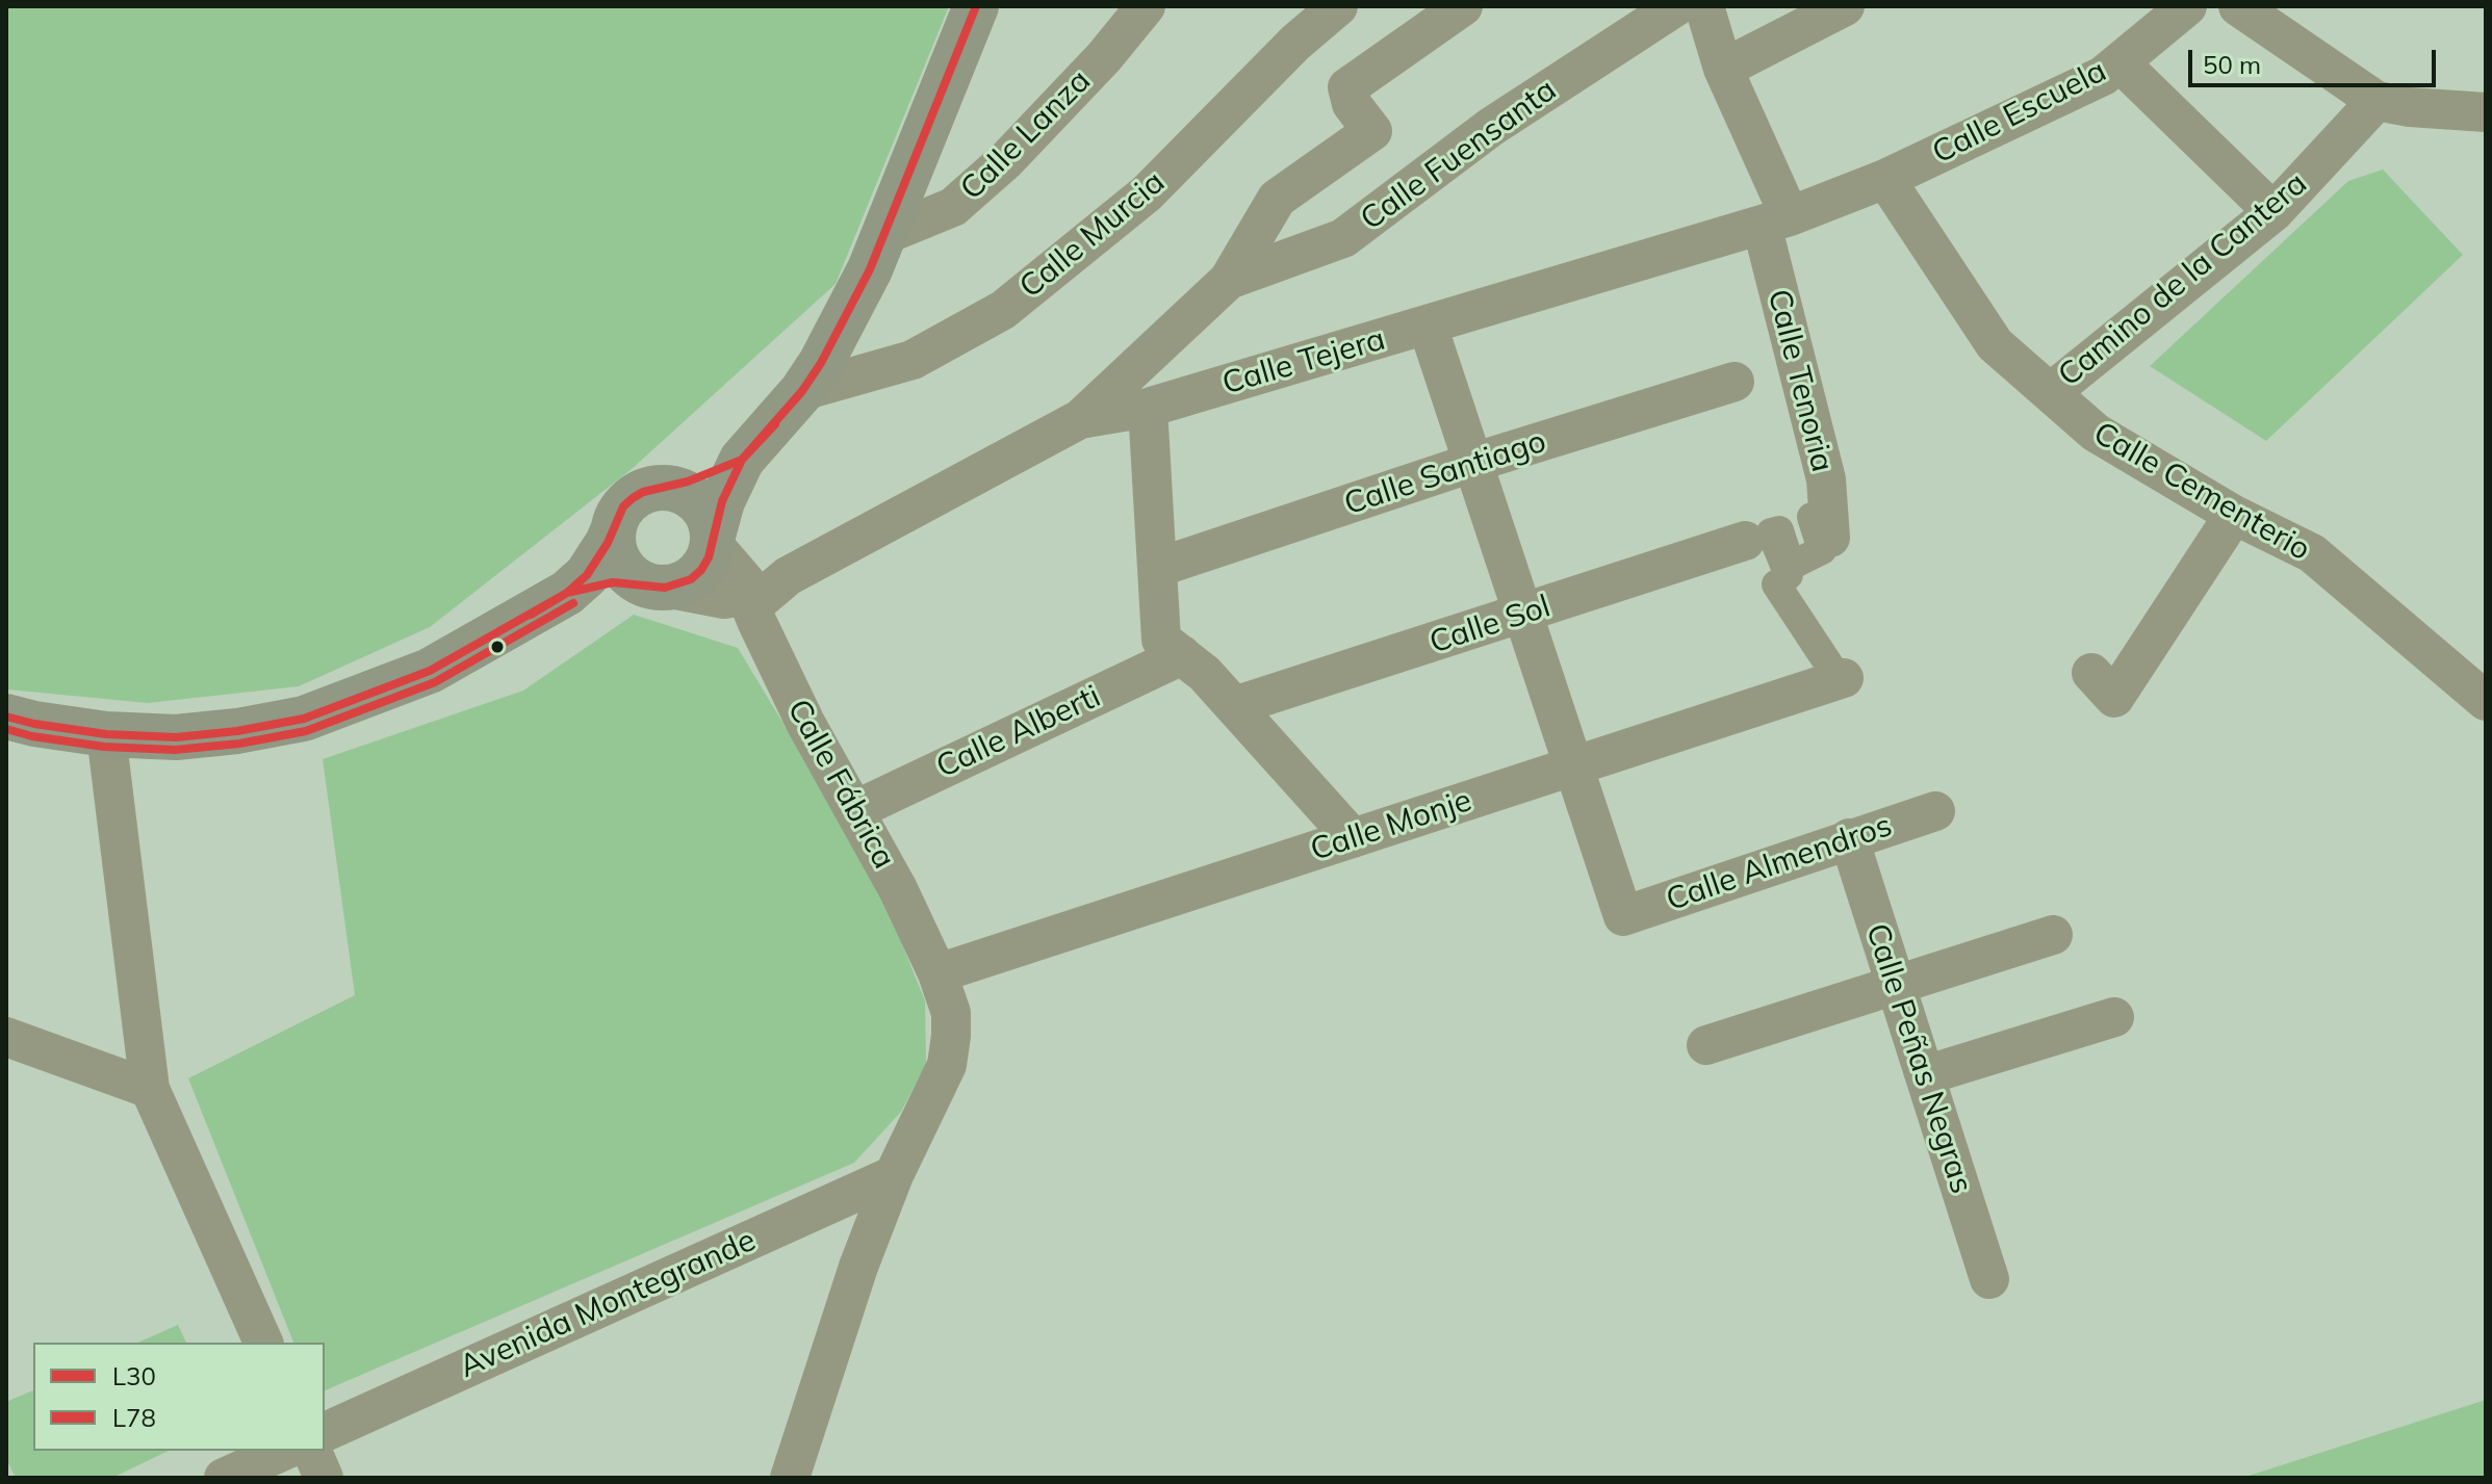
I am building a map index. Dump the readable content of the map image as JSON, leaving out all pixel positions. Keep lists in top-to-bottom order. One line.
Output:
{"streets":{"street":["Calle Escuela","Calle Lanza","Calle Fuensanta","Calle Murcia","Camino de la Cantera","Calle Tejera","Calle Tenoria","Calle Santiago","Calle Cementerio","Calle Sol","Calle Alberti","Calle Fábrica","Calle Monje","Calle Almendros","Calle Peñas Negras","Avenida Montegrande"]},"crossings":[["Calle Escuela","Calle Tejera"],["Calle Escuela","Calle Cementerio"],["Camino de la Cantera","Calle Cementerio"],["Calle Tejera","Calle Tenoria"],["Calle Tejera","Calle Cementerio"],["Calle Tejera","Calle Fábrica"],["Calle Alberti","Calle Fábrica"],["Calle Fábrica","Calle Monje"],["Calle Fábrica","Avenida Montegrande"],["Calle Monje","Calle Almendros"],["Calle Almendros","Calle Peñas Negras"]],"lines":["transit line L30","transit line L78"],"legend":["L30","L78"],"scale_bar":"50 m"}
